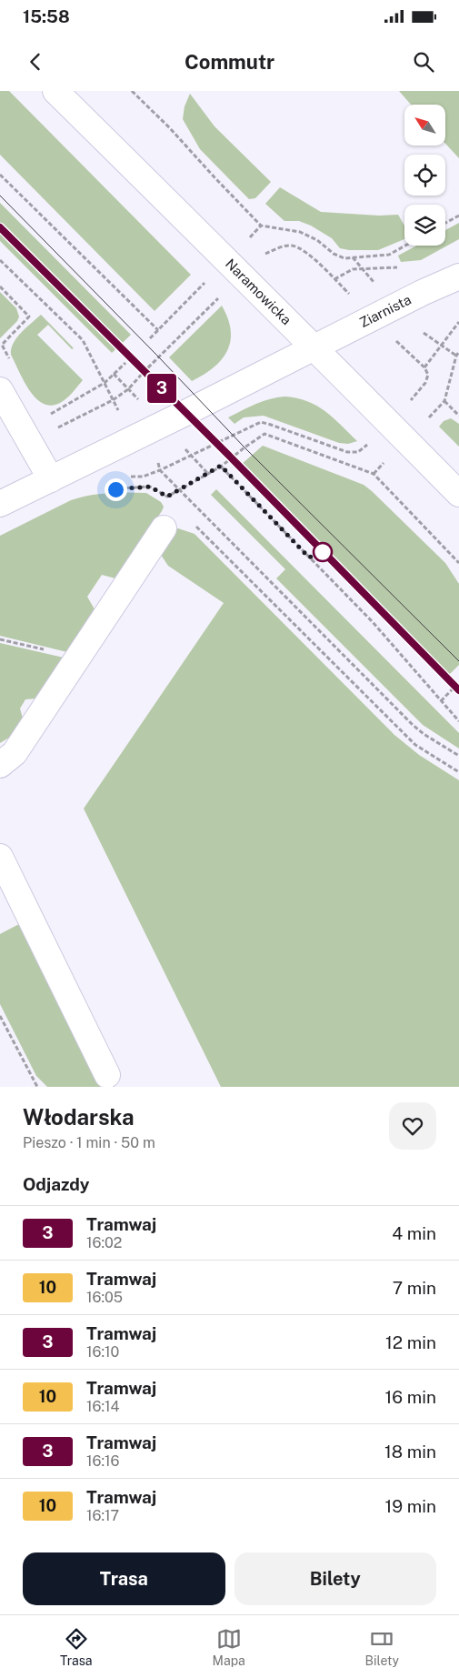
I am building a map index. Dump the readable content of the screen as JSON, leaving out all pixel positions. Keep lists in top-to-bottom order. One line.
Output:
{"streets":{"street":["Naramowicka","Ziarnista"]},"crossings":[["Naramowicka","Ziarnista"]],"lines":["tram line 3"],"north":"top left","page":{"status":"15:58","header":"Commutr","on_map":"3","heading":[["Włodarska","Pieszo · 1 min · 50 m"],"Odjazdy"],"list":[{"mark":"3","name":"Tramwaj","note":"16:02","value":"4 min"},{"mark":"10","name":"Tramwaj","note":"16:05","value":"7 min"},{"mark":"3","name":"Tramwaj","note":"16:10","value":"12 min"},{"mark":"10","name":"Tramwaj","note":"16:14","value":"16 min"},{"mark":"3","name":"Tramwaj","note":"16:16","value":"18 min"},{"mark":"10","name":"Tramwaj","note":"16:17","value":"19 min"}],"buttons":["Trasa","Bilety"],"tabs":["Trasa","Mapa","Bilety"]}}
